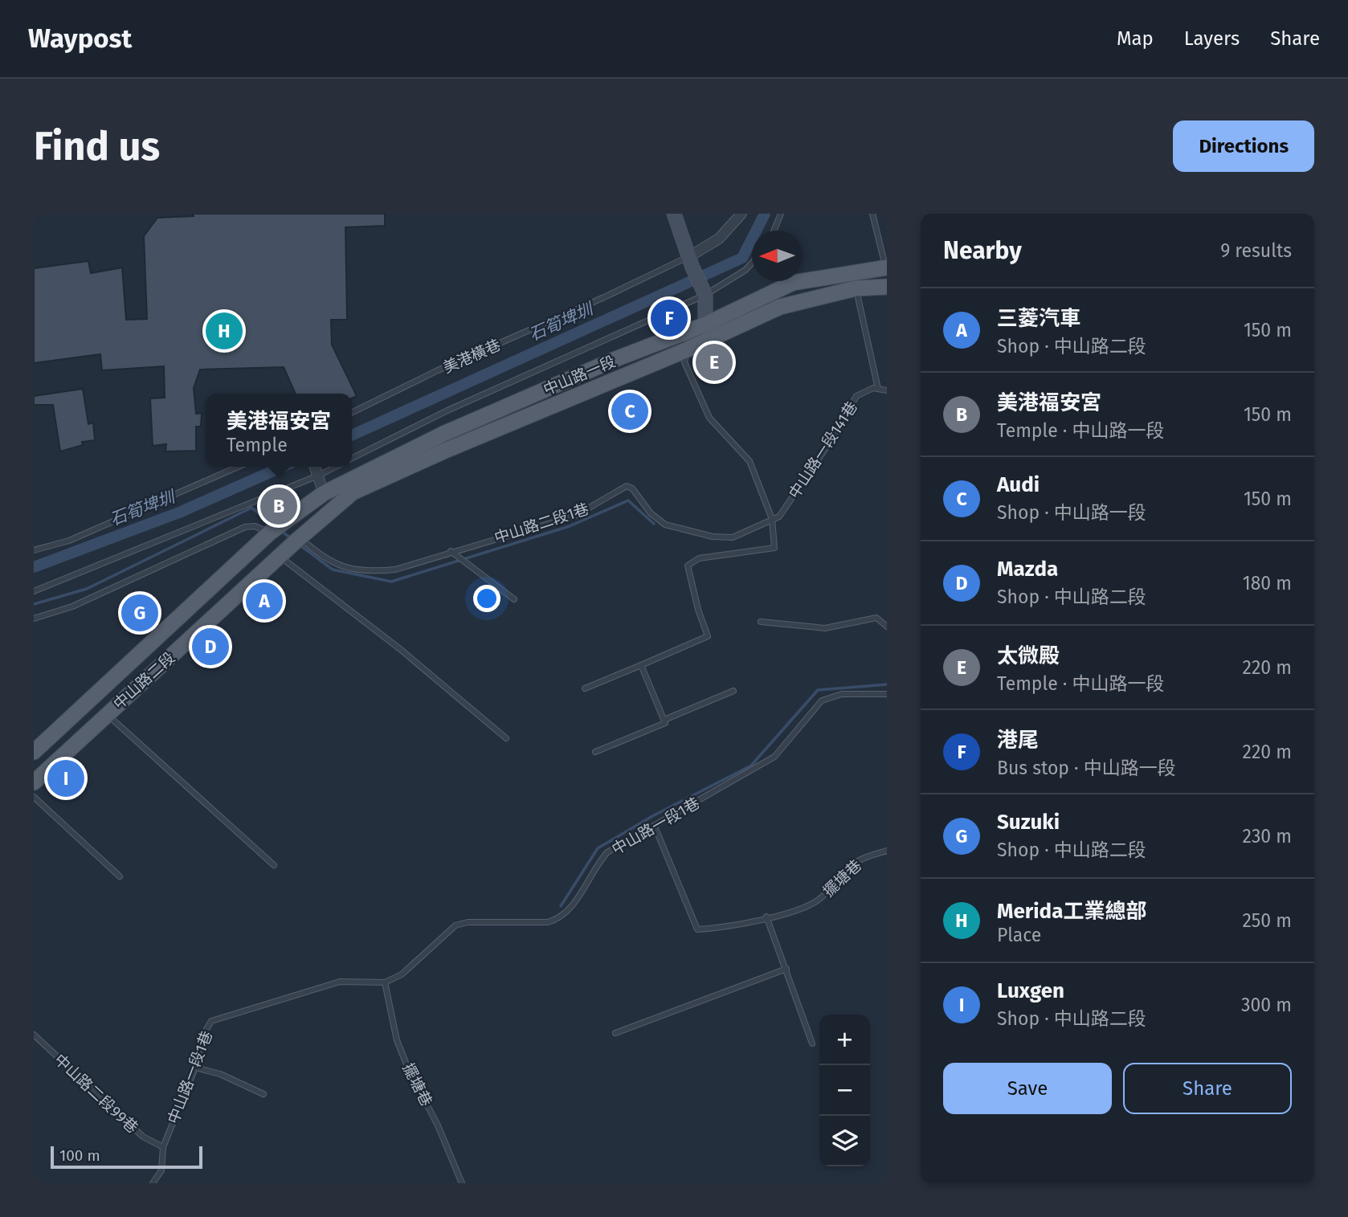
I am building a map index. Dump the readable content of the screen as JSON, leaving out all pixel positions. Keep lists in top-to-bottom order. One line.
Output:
{"streets":{"main road":["中山路一段","中山路二段"],"lane":["美港橫巷","中山路一段141巷","中山路二段1巷","中山路一段1巷","擺塘巷","中山路二段99巷"]},"crossings":[["中山路一段","中山路二段1巷"],["中山路一段","中山路二段"],["中山路一段141巷","中山路二段1巷"],["中山路一段1巷","擺塘巷"],["中山路一段1巷","中山路二段99巷"]],"water":["石筍埤圳"],"scale_bar":"100 m","north":"left","page":{"header":"Waypost","nav":["Map","Layers","Share"],"buttons":["Directions",["Save","Share"]],"title":"Find us","heading":["Nearby","9 results"],"list":[{"mark":"A","name":"三菱汽車","note":"Shop · 中山路二段","value":"150 m"},{"mark":"B","name":"美港福安宮","note":"Temple · 中山路一段","value":"150 m"},{"mark":"C","name":"Audi","note":"Shop · 中山路一段","value":"150 m"},{"mark":"D","name":"Mazda","note":"Shop · 中山路二段","value":"180 m"},{"mark":"E","name":"太微殿","note":"Temple · 中山路一段","value":"220 m"},{"mark":"F","name":"港尾","note":"Bus stop · 中山路一段","value":"220 m"},{"mark":"G","name":"Suzuki","note":"Shop · 中山路二段","value":"230 m"},{"mark":"H","name":"Merida工業總部","note":"Place","value":"250 m"},{"mark":"I","name":"Luxgen","note":"Shop · 中山路二段","value":"300 m"}],"pins":["F","H","E","C","B","A","G","D","I"],"popup":["美港福安宮","Temple"],"map_buttons":["+","−"],"scale":"100 m"}}
